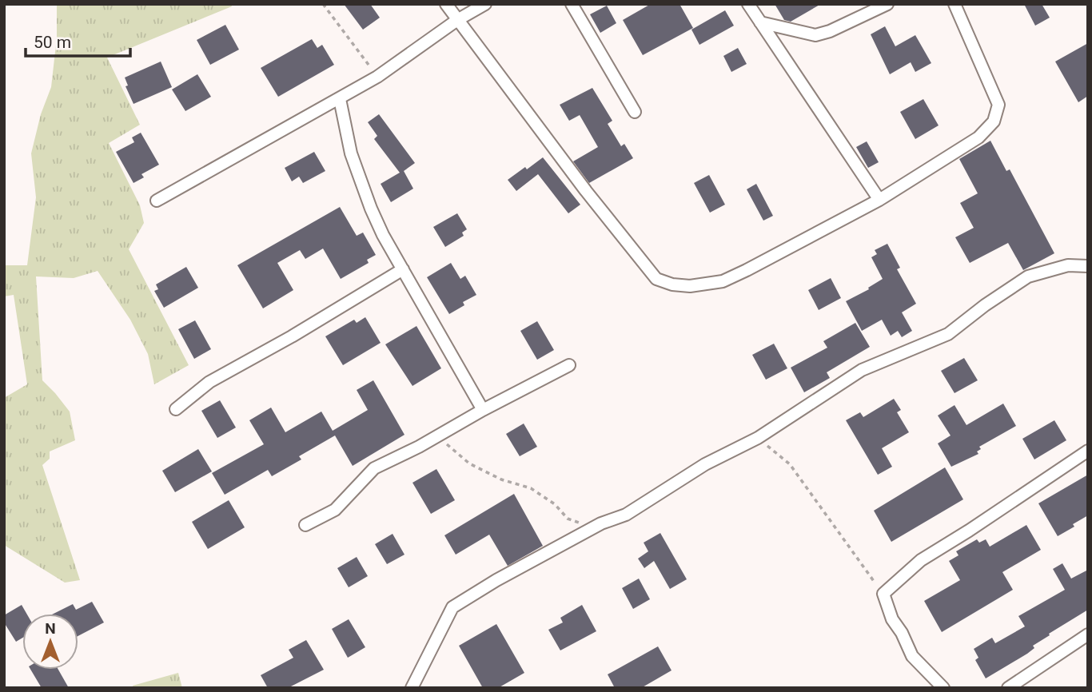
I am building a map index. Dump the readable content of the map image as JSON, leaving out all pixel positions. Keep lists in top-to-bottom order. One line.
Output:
{"scale_bar":"50 m","north":"top"}
